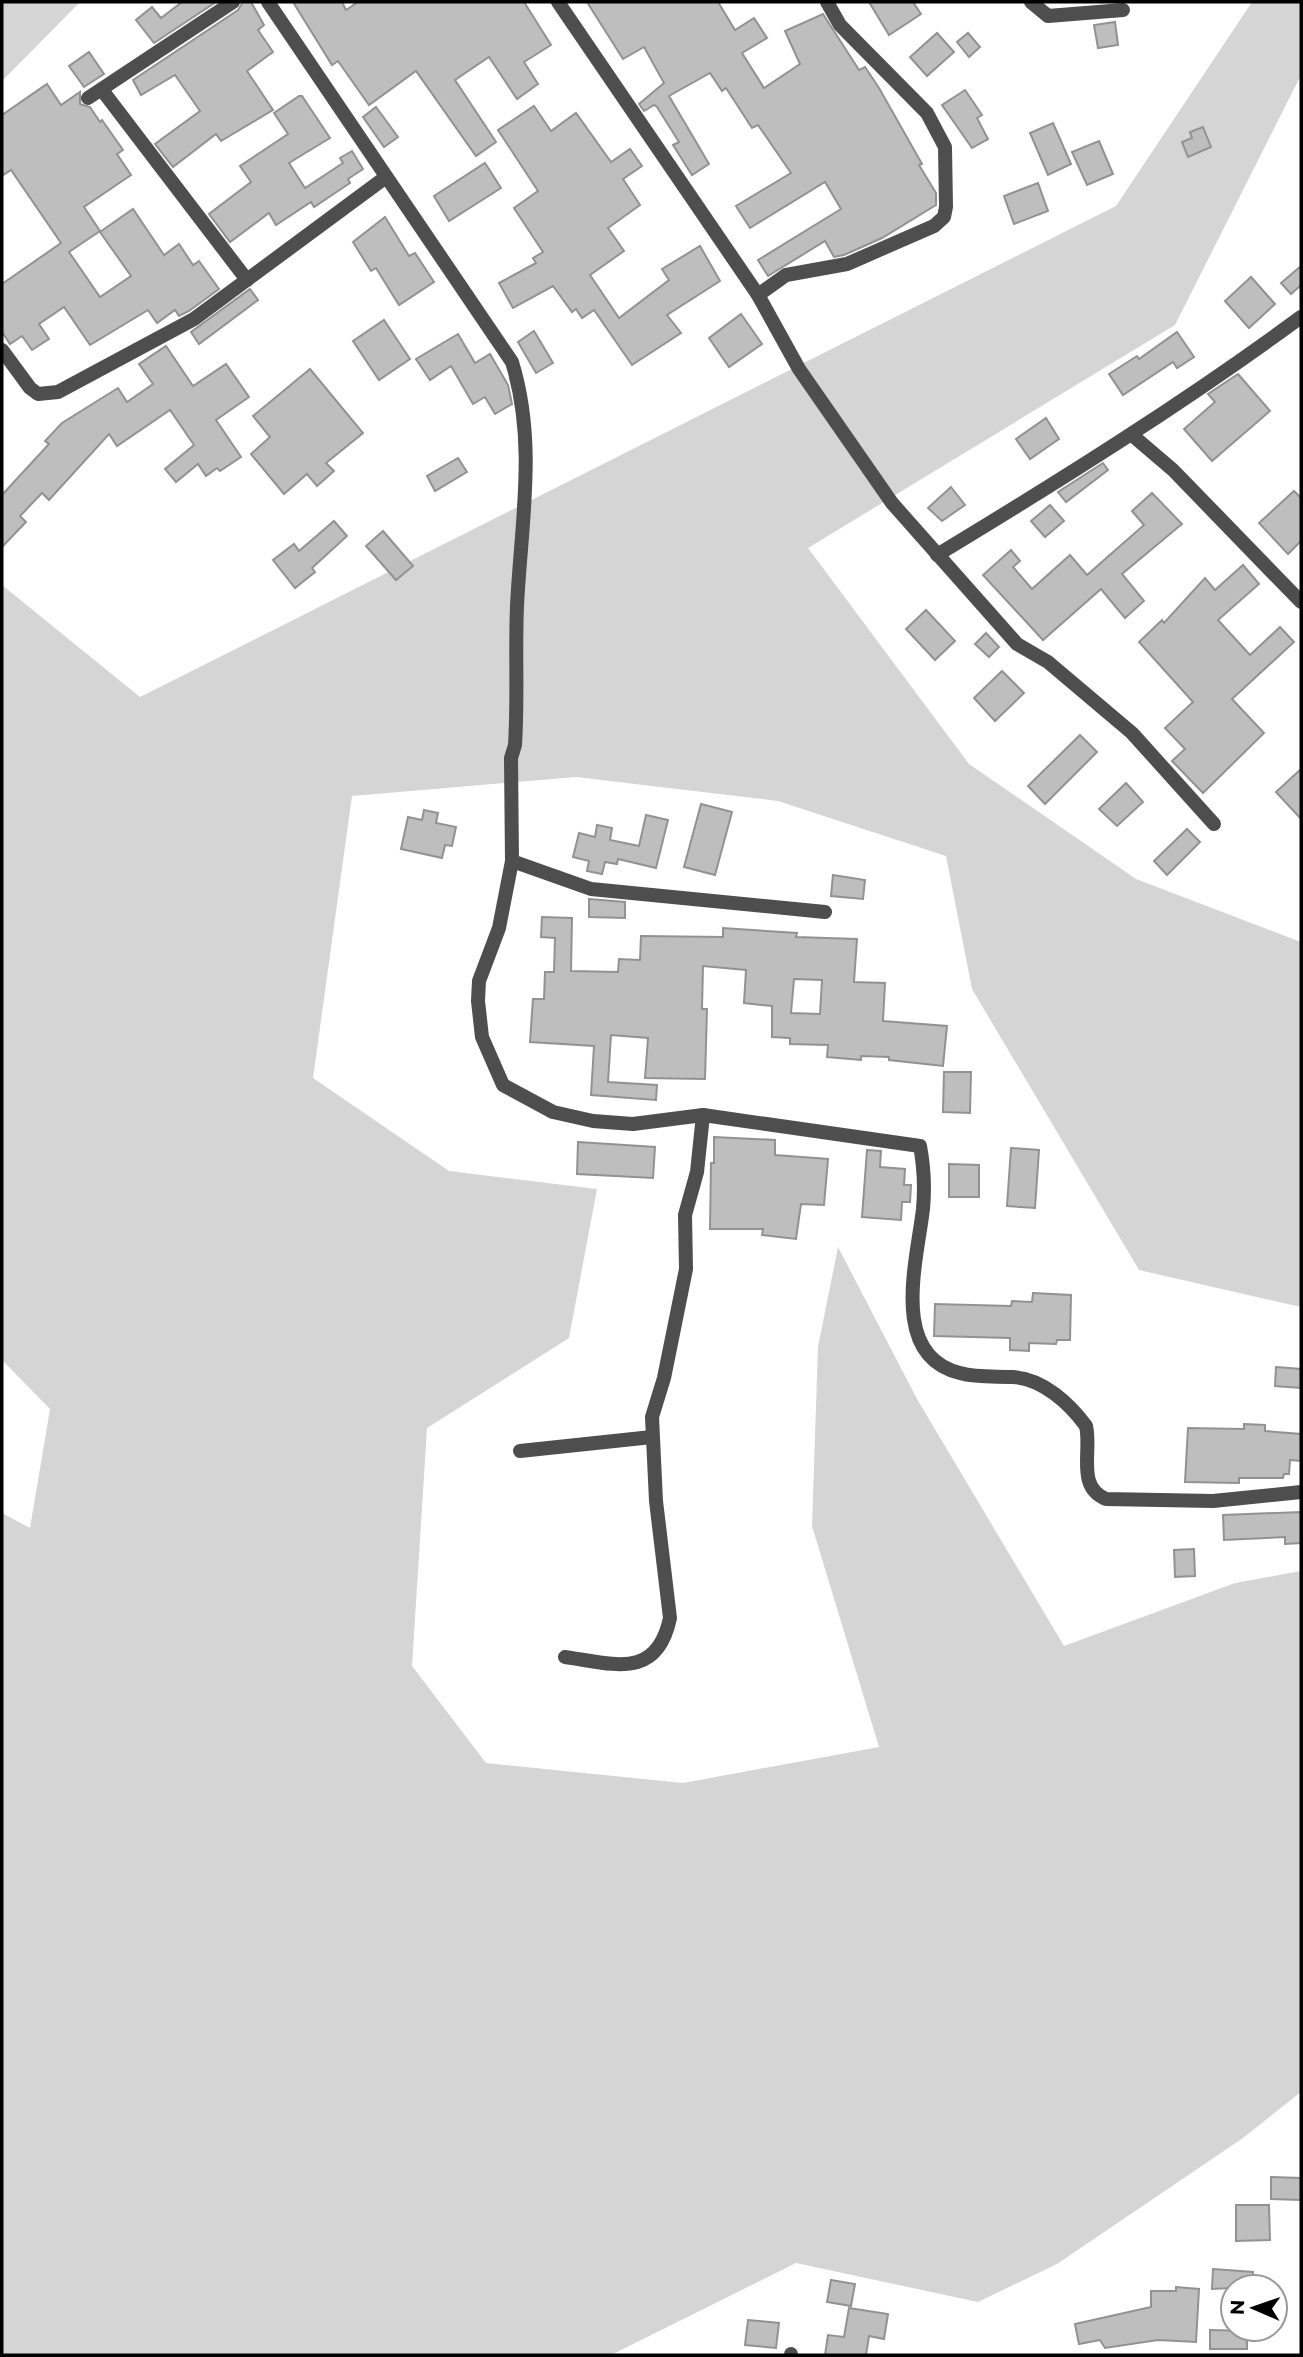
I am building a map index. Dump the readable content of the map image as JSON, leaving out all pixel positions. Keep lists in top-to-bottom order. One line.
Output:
{"north":"left"}
